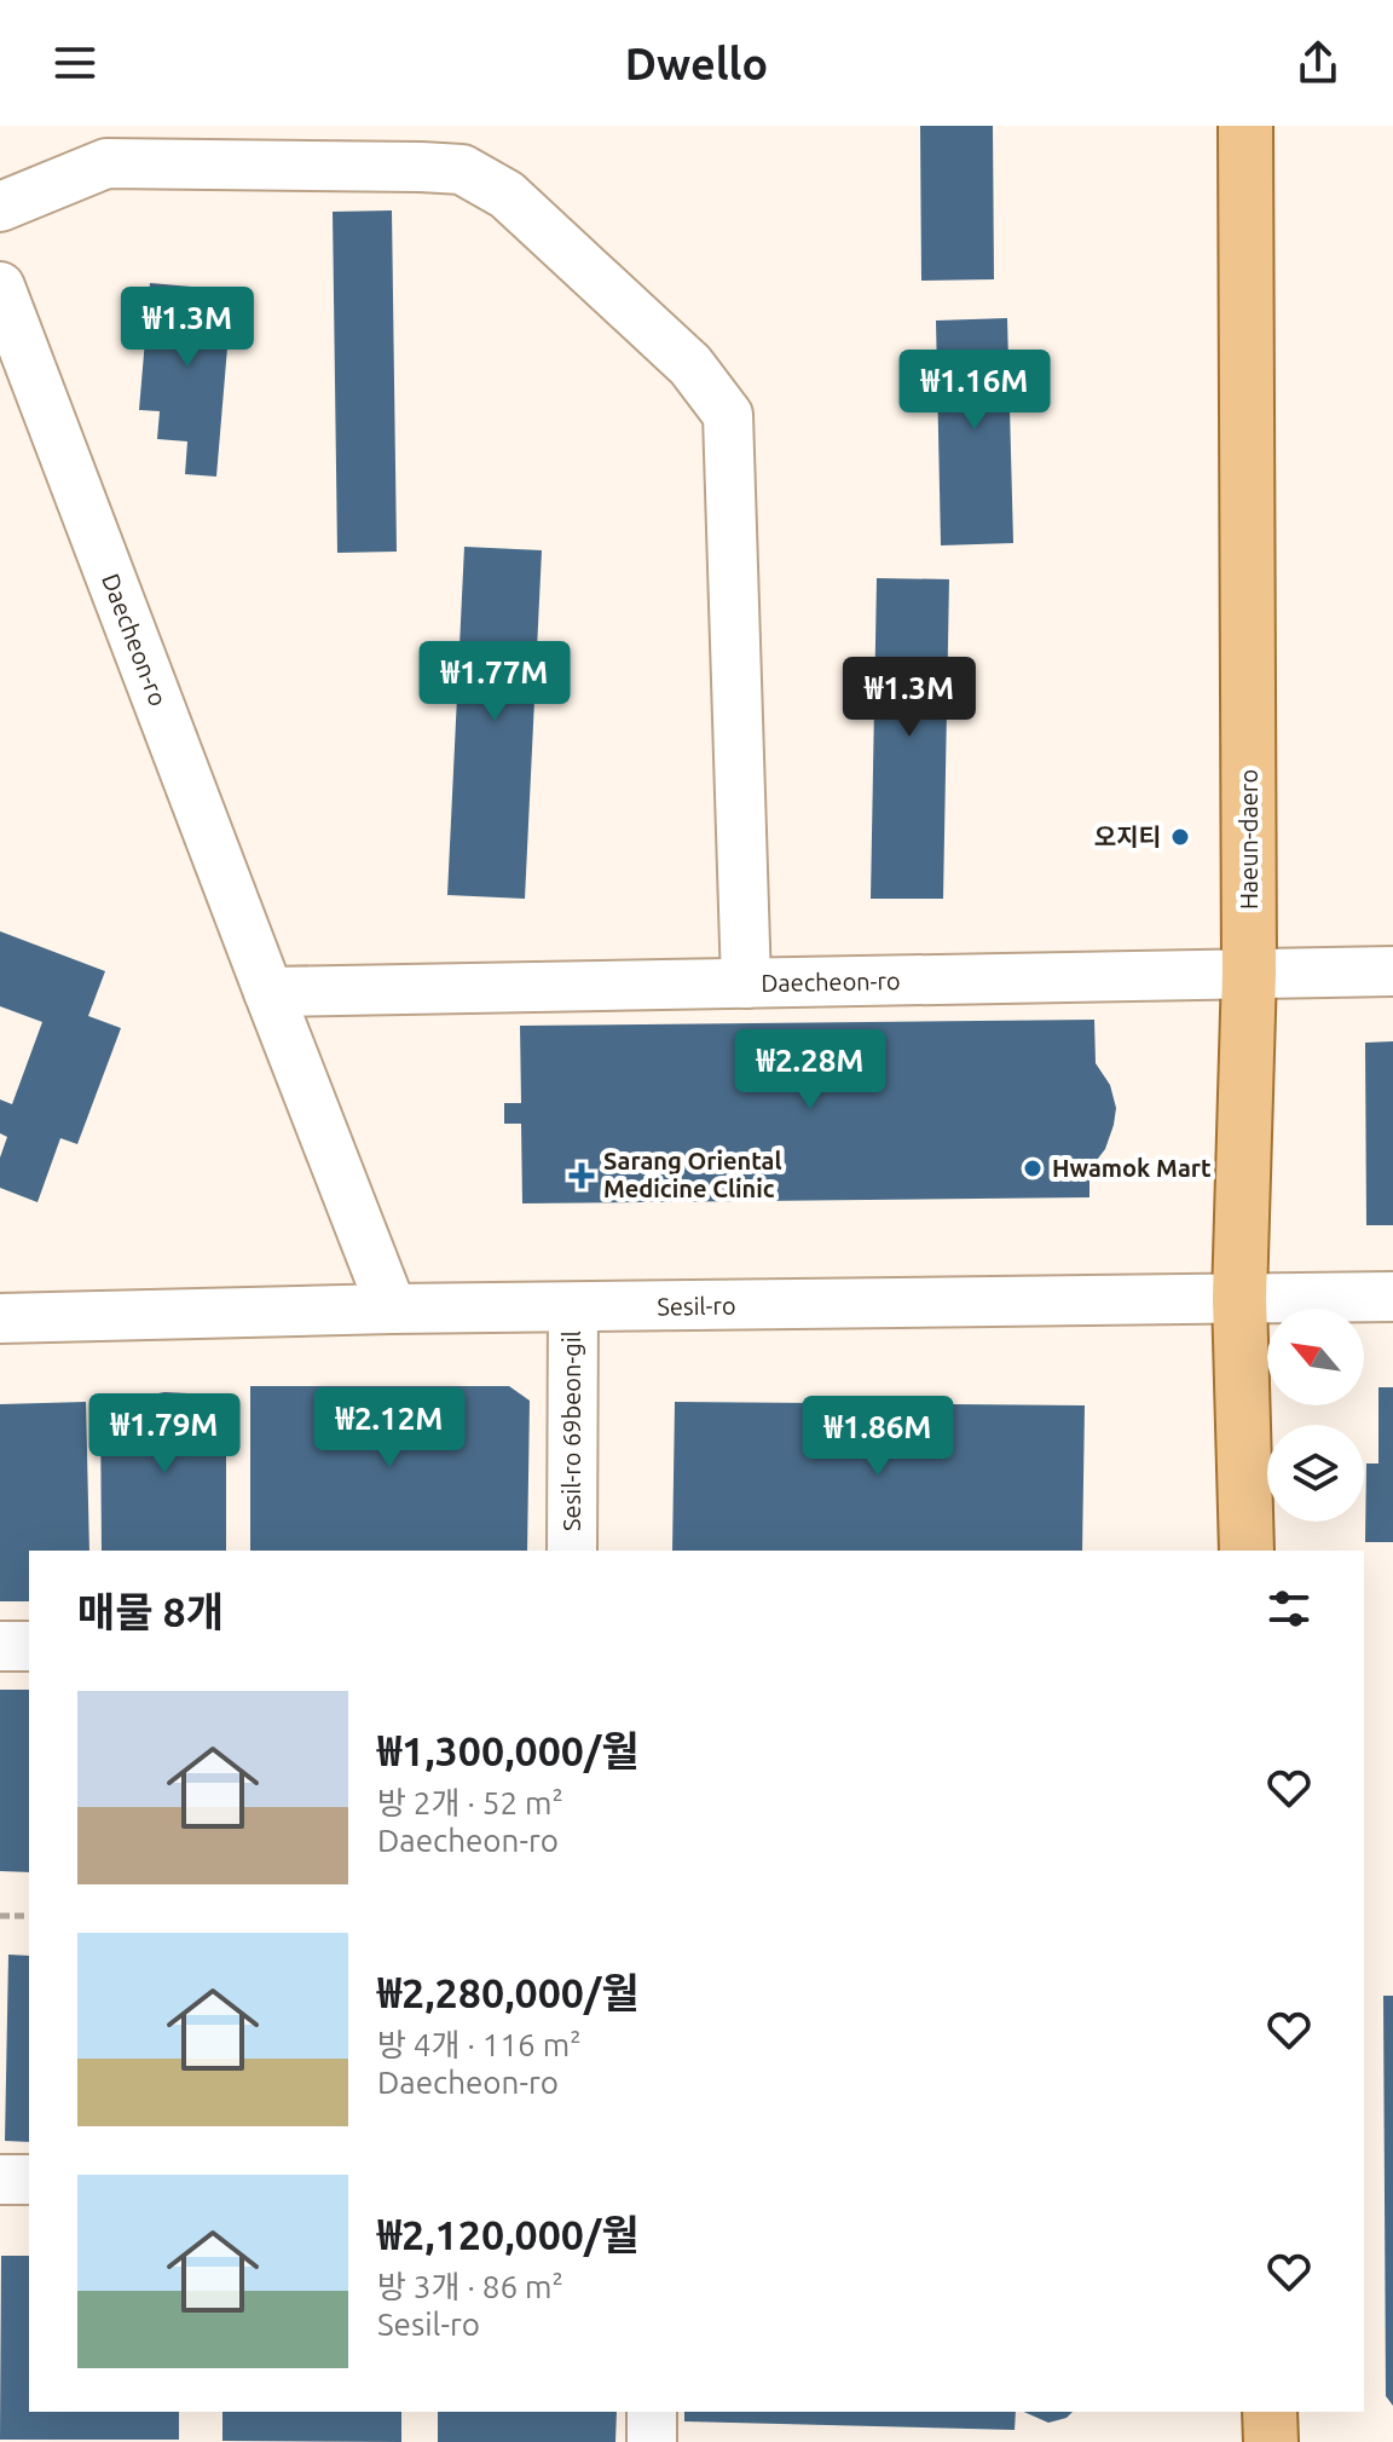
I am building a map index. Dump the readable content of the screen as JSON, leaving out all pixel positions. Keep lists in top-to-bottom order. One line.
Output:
{"streets":{"main road":["Haeun-daero"],"street":["Daecheon-ro","Sesil-ro","Sesil-ro 69beon-gil"]},"crossings":[["Daecheon-ro","Haeun-daero"],["Daecheon-ro","Sesil-ro"],["Haeun-daero","Sesil-ro"],["Sesil-ro","Sesil-ro 69beon-gil"]],"places":{"other":["오지티","Hwamok Mart"],"health":["Sarang Oriental Medicine Clinic"]},"north":"top left","page":{"header":"Dwello","price":["₩1.3M","₩1.16M","₩1.77M","₩1.3M","₩2.28M","₩2.12M","₩1.79M","₩1.86M"],"heading":"매물 8개","list":[{"name":"₩1,300,000/월","note":"방 2개 · 52 m² · Daecheon-ro"},{"name":"₩2,280,000/월","note":"방 4개 · 116 m² · Daecheon-ro"},{"name":"₩2,120,000/월","note":"방 3개 · 86 m² · Sesil-ro"}]}}
